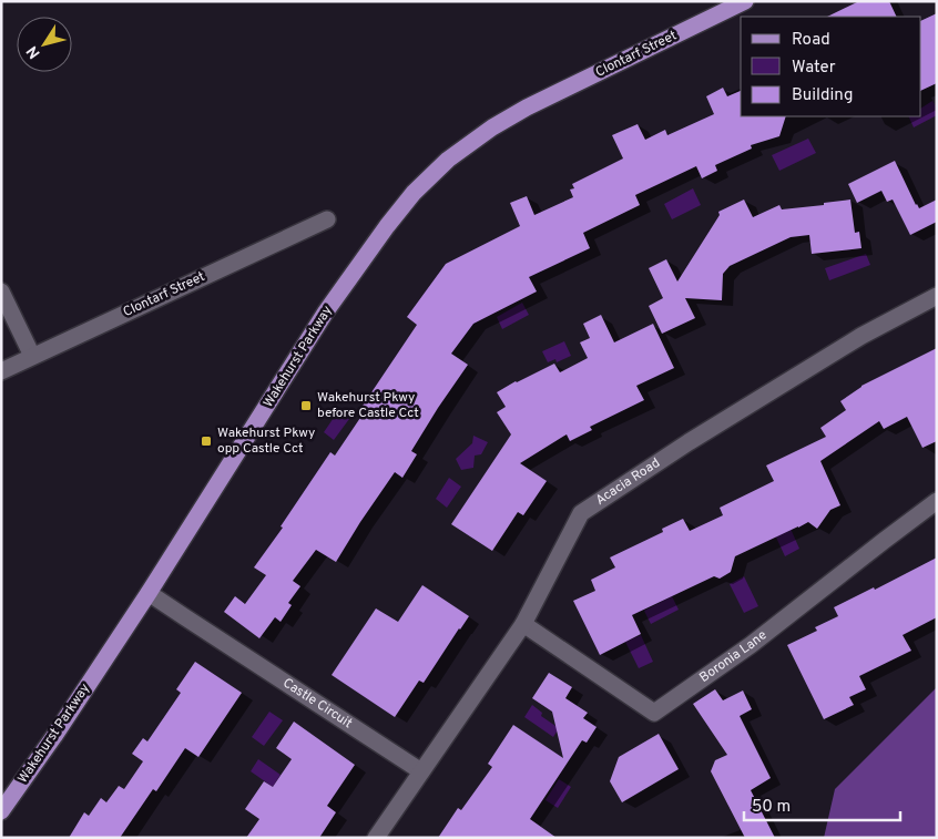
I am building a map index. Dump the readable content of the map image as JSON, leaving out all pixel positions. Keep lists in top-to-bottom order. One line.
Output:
{"streets":{"main road":["Clontarf Street","Wakehurst Parkway"],"street":["Acacia Road","Boronia Lane","Castle Circuit"]},"crossings":[["Clontarf Street","Wakehurst Parkway"],["Wakehurst Parkway","Castle Circuit"],["Acacia Road","Boronia Lane"],["Acacia Road","Castle Circuit"]],"places":{"transit":["Wakehurst Pkwy before Castle Cct","Wakehurst Pkwy opp Castle Cct"]},"legend":["Road","Water","Building"],"scale_bar":"50 m","north":"bottom left"}
